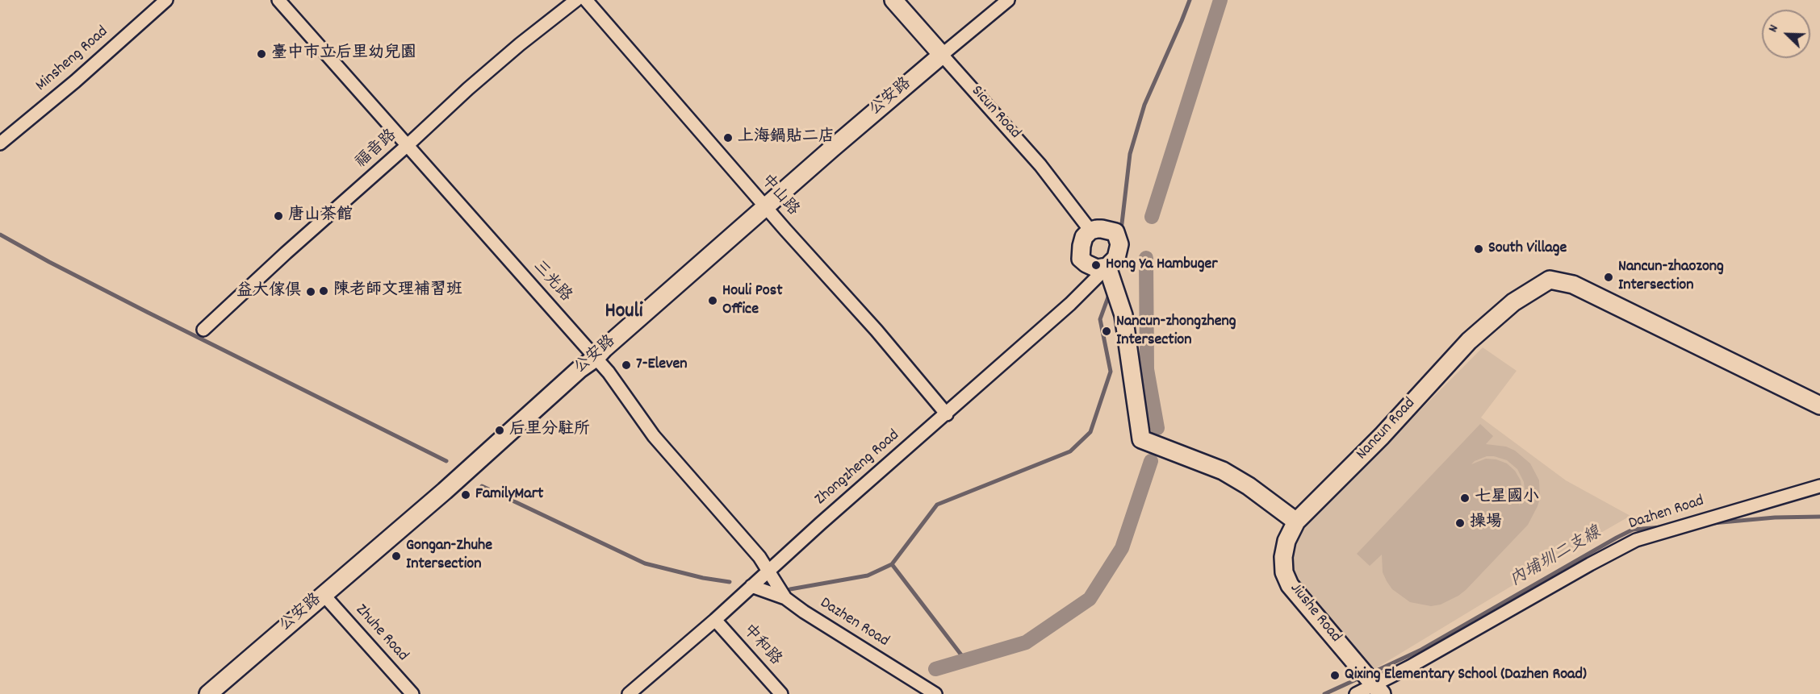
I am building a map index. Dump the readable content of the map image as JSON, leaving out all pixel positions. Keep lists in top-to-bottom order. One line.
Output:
{"streets":{"street":["Minsheng Road","公安路","Sicun Road","福音路","中山路","三光路","Nancun Road","Zhongzheng Road","Dazhen Road","Jiushe Road","Zhuhe Road","中和路"]},"crossings":[["公安路","Sicun Road"],["公安路","中山路"],["公安路","三光路"],["公安路","Zhuhe Road"],["Sicun Road","Zhongzheng Road"],["福音路","三光路"],["中山路","Zhongzheng Road"],["三光路","Zhongzheng Road"],["三光路","Dazhen Road"],["Nancun Road","Jiushe Road"],["Zhongzheng Road","Dazhen Road"],["Zhongzheng Road","中和路"],["Dazhen Road","Jiushe Road"]],"districts":["Houli"],"water":["內埔圳二支線"],"places":["臺中市立后里幼兒園","上海鍋貼二店","唐山茶館","South Village","Hong Ya Hambuger","Nancun-zhaozong Intersection","陳老師文理補習班","益大傢俱","Houli Post Office","Nancun-zhongzheng Intersection","7-Eleven","后里分駐所","FamilyMart","七星國小","操場","Gongan-Zhuhe Intersection","Qixing Elementary School (Dazhen Road)"],"north":"top left"}
